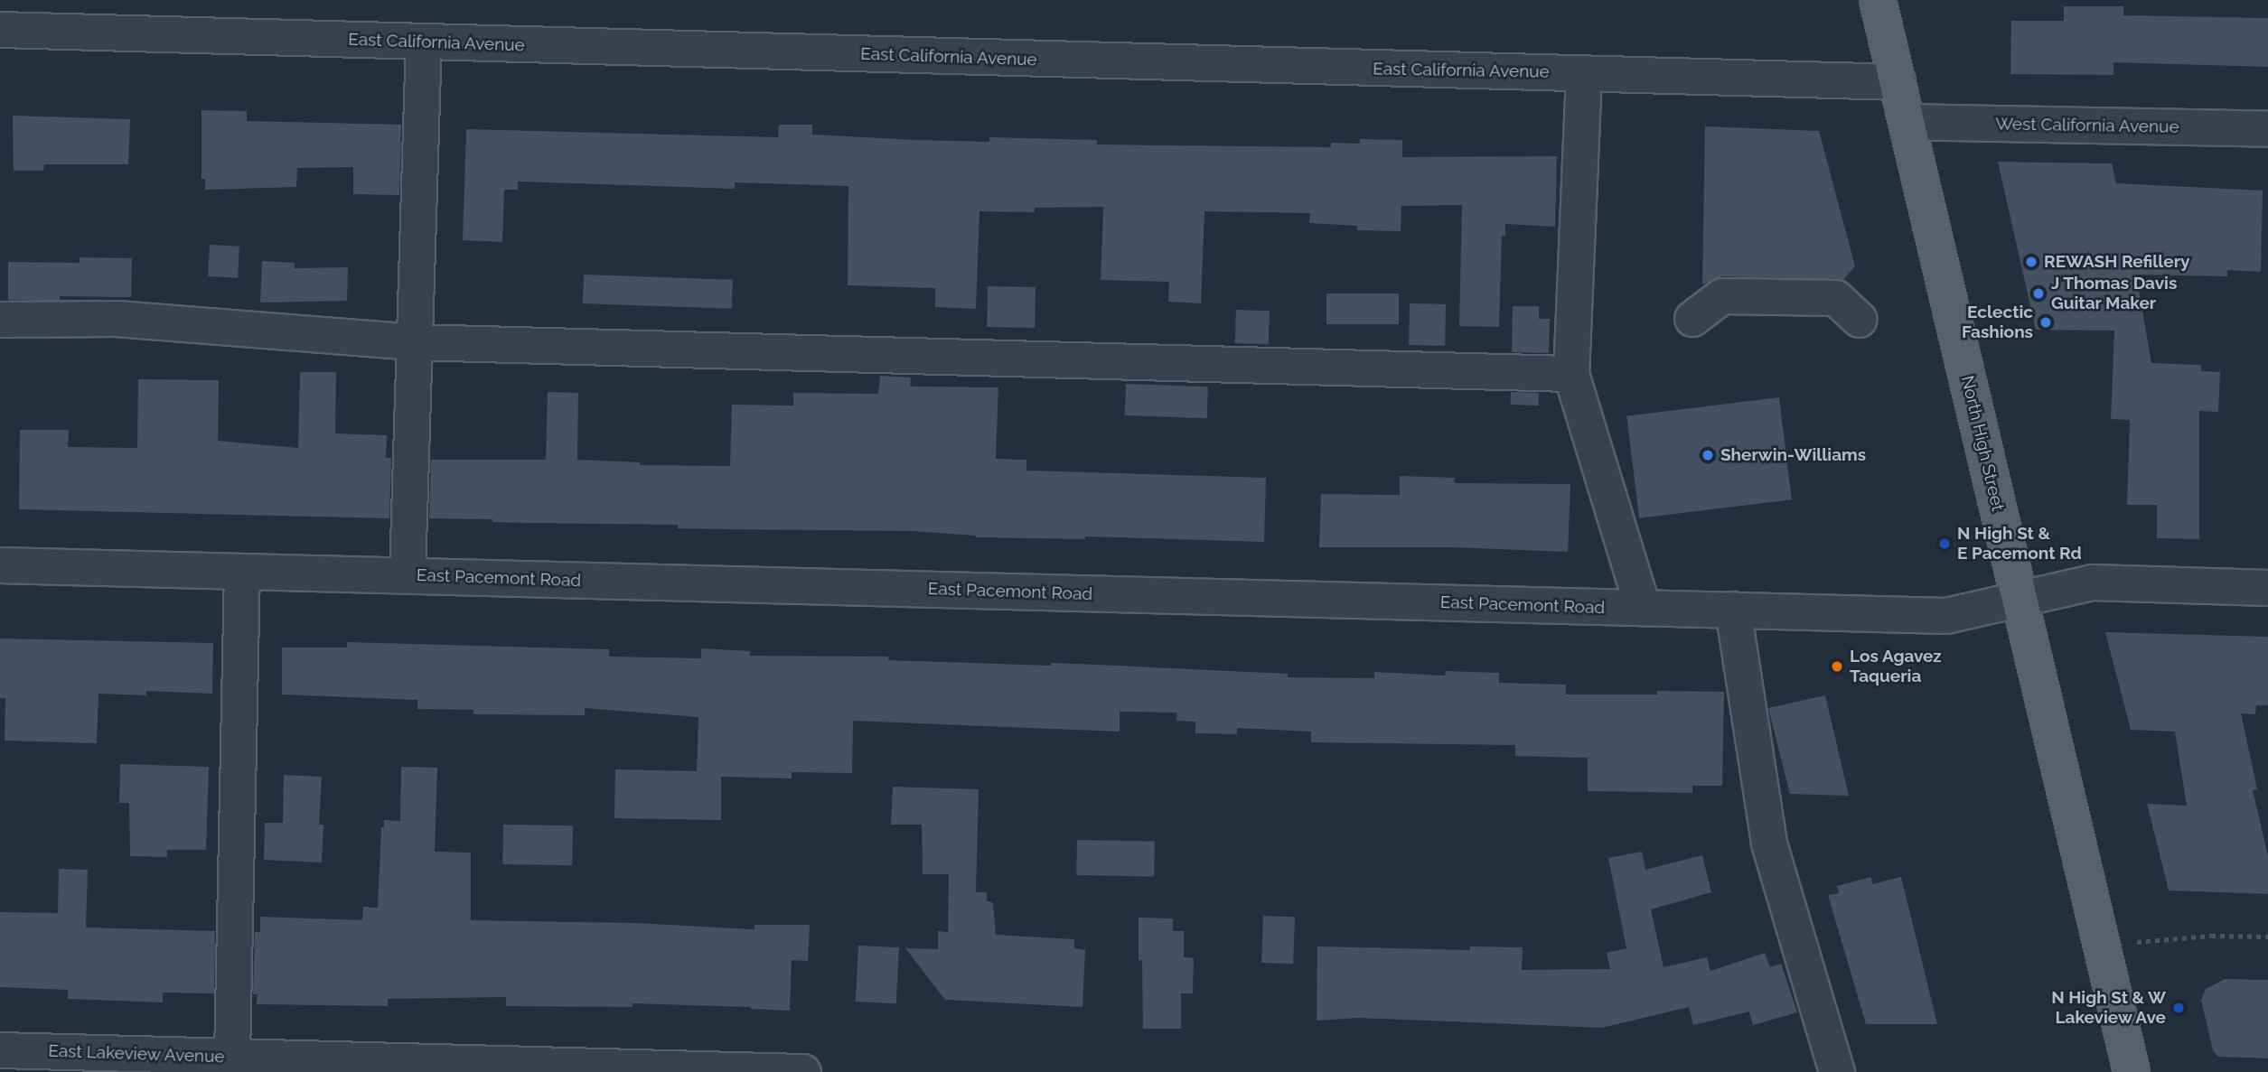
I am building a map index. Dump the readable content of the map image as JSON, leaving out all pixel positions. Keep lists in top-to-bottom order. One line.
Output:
{"streets":{"main road":["North High Street"],"street":["East California Avenue","West California Avenue","East Pacemont Road","East Lakeview Avenue"]},"crossings":[["East California Avenue","North High Street"],["West California Avenue","North High Street"],["North High Street","East Pacemont Road"]],"places":["REWASH Refillery","J Thomas Davis Guitar Maker","Eclectic Fashions","Sherwin-Williams","N High St & E Pacemont Rd","Los Agavez Taqueria","N High St & W Lakeview Ave"]}
